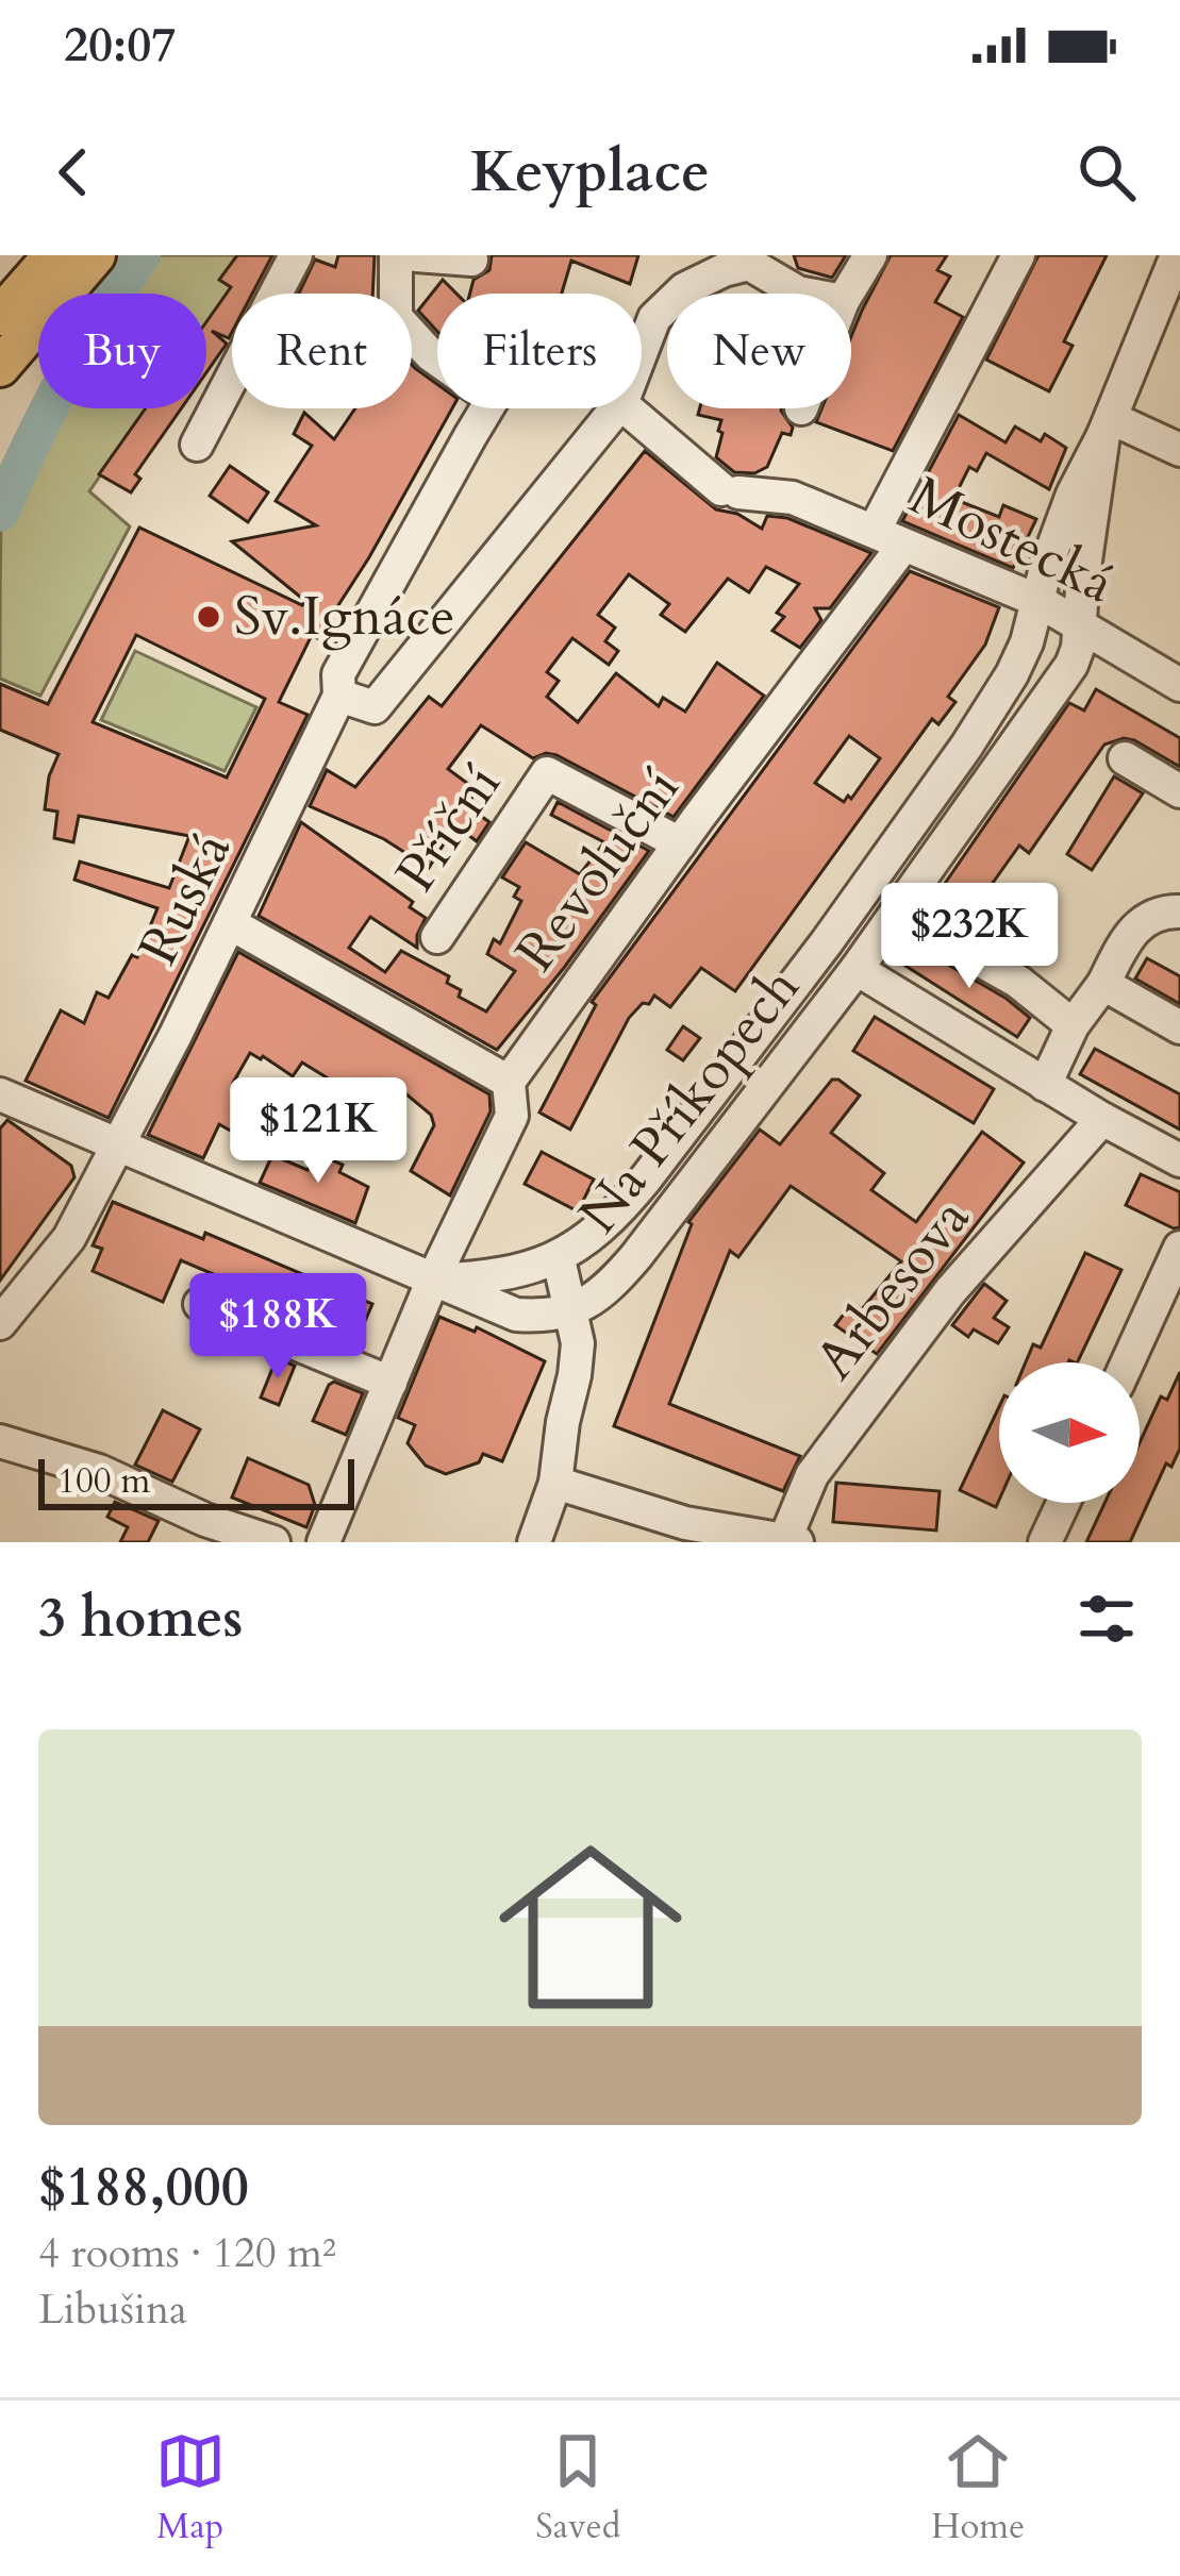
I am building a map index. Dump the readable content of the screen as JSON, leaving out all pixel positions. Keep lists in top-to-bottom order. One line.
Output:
{"streets":{"street":["Mostecká","Příční","Revoluční","Ruská","Na Příkopech","Arbesova"]},"crossings":[["Mostecká","Revoluční"],["Mostecká","Na Příkopech"],["Příční","Revoluční"],["Revoluční","Na Příkopech"],["Ruská","Na Příkopech"]],"places":["Sv.Ignáce"],"scale_bar":"100 m","north":"right","page":{"status":"20:07","header":"Keyplace","chip":["Buy","Rent","Filters","New"],"price":["$232K","$121K","$188K"],"scale":"100 m","heading":"3 homes","list":[{"name":"$188,000","note":"4 rooms · 120 m² · Libušina"}],"tabs":["Map","Saved","Home"]}}
